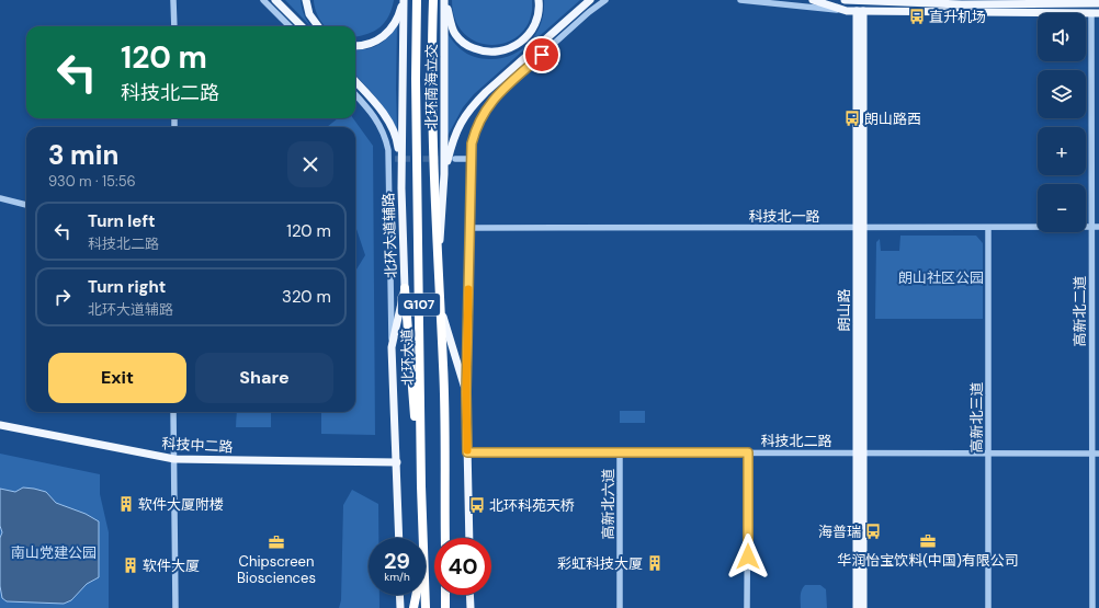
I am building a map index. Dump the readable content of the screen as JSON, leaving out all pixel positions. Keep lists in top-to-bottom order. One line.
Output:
{"streets":{"highway":["G107","北环大道"],"main road":["北环南海立交","北环大道辅路","朗山路","科技中二路"],"street":["科技北一路","高新北二道","高新北三道","科技北二路","高新北六道"]},"crossings":[["科技北一路","朗山路"],["科技北一路","高新北二道"],["科技北一路","高新北三道"],["北环大道辅路","科技中二路"],["朗山路","科技北二路"],["高新北二道","科技北二路"],["高新北三道","科技北二路"],["科技北二路","高新北六道"]],"parks":["朗山社区公园","南山党建公园"],"places":{"bus stop":["直升机场","朗山路西","北环科苑天桥","海普瑞"],"building":["软件大厦附楼","彩虹科技大厦","软件大厦"],"office":["华润怡宝饮料(中国)有限公司","Chipscreen Biosciences"]},"page":{"map_buttons":["+","−"],"turn":["120 m","科技北二路"],"heading":["3 min","930 m · 15:56"],"list":[{"name":"Turn left","note":"科技北二路","value":"120 m"},{"name":"Turn right","note":"北环大道辅路","value":"320 m"}],"buttons":["Exit","Share"],"speed":"29 km/h","limit":"40"}}
